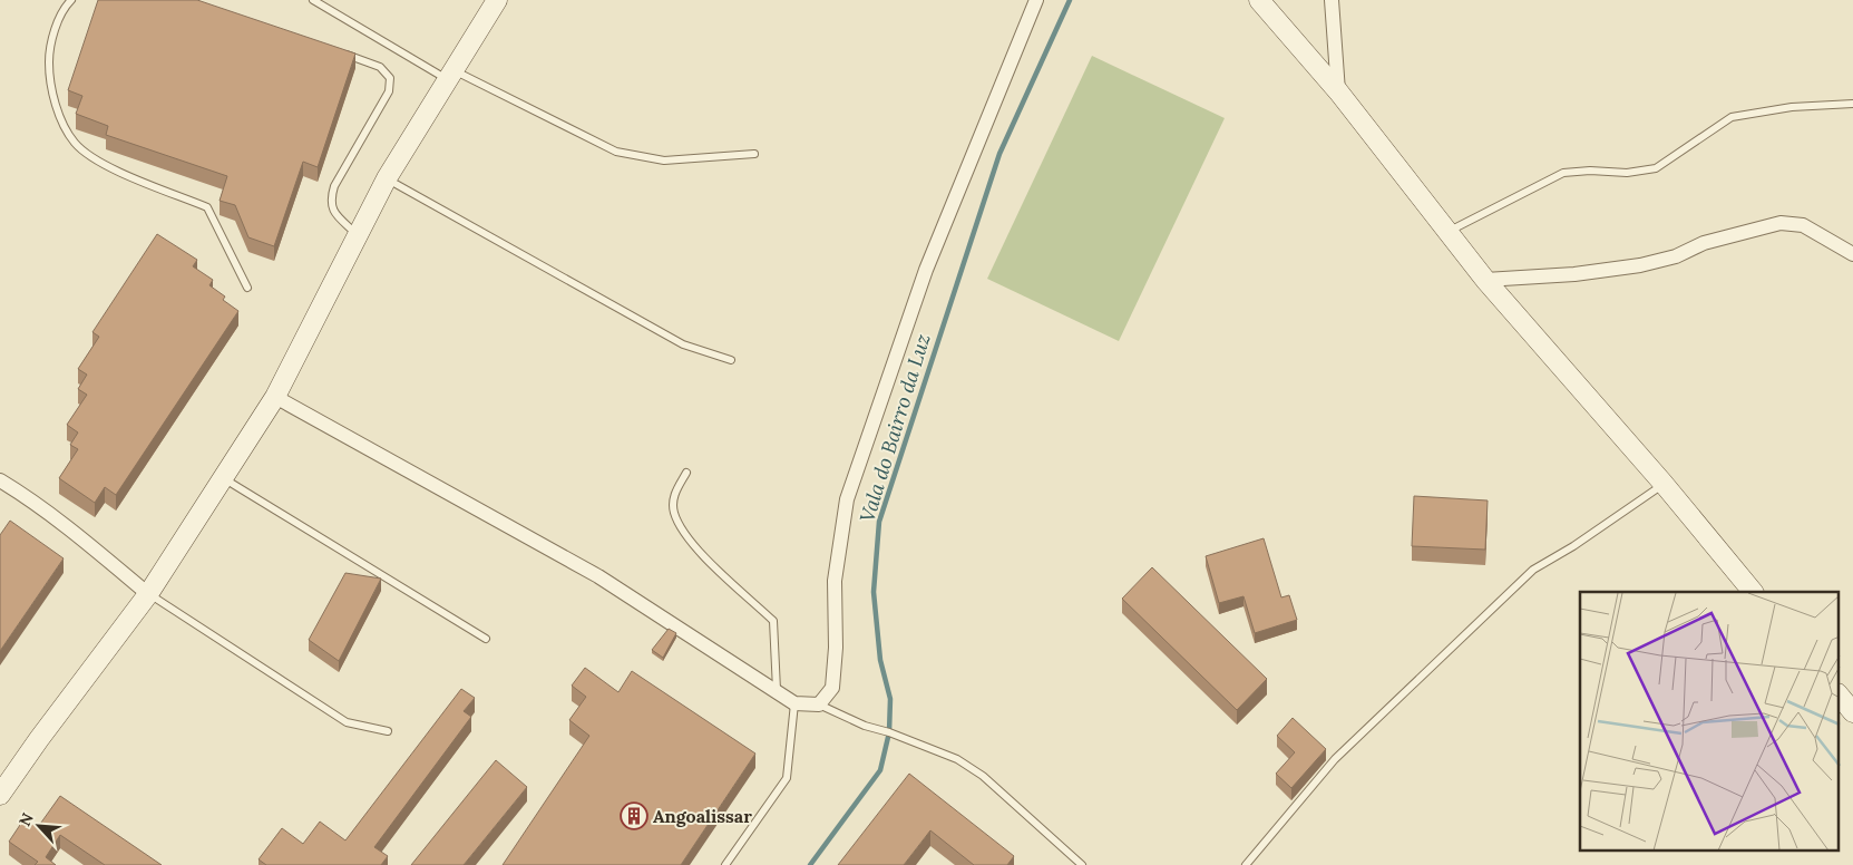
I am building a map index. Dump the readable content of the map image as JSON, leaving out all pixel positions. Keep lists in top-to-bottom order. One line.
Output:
{"water":["Vala do Bairro da Luz"],"places":{"building":["Angoalissar"]},"north":"top left"}
